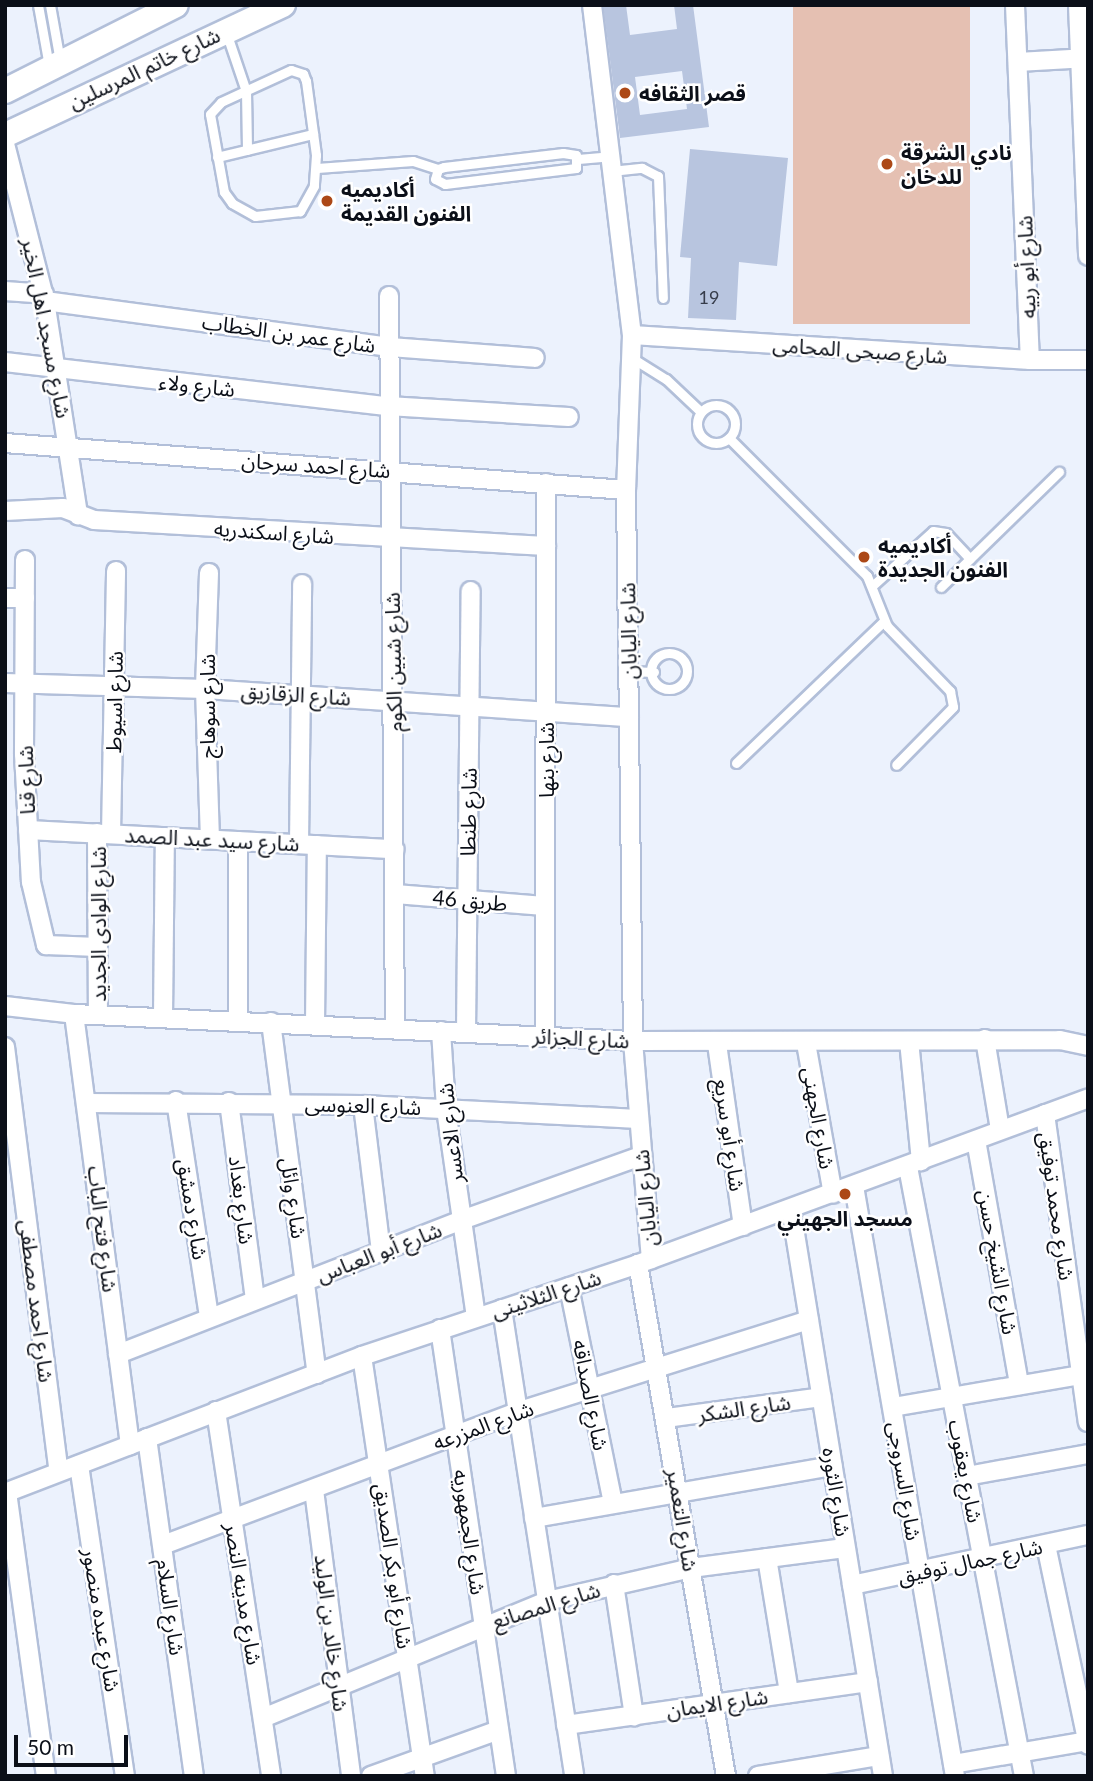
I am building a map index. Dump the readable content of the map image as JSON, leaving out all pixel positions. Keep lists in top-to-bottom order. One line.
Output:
{"streets":{"main road":["شارع خاتم المرسلين"],"street":["شارع أبو ربيه","شارع مسجد اهل الخير","شارع عمر بن الخطاب","شارع صبحى المحامى","شارع ولاء","شارع احمد سرحان","شارع اسكندريه","شارع اليابان","شارع شبين الكوم","شارع الزقازيق","شارع اسيوط","شارع سوهاج","شارع بنها","شارع قنا","شارع طنطا","شارع سيد عبد الصمد","طريق 46","شارع الوادى الجديد","شارع الجزائر","شارع العنوسى","شارع الجهنى","شارع الاعسر","شارع أبو سريع","شارع وائل","شارع بغداد","شارع محمد توفيق","شارع دمشق","شارع فتح الباب","شارع أبو العباس","شارع الشيخ حسن","شارع الثلاثينى","شارع احمد مصطفى","شارع الصداقه","شارع الشكر","شارع المزرعه","شارع يعقوب","شارع السروجى","شارع الثوره","شارع التعمير","شارع الجمهوريه","شارع جمال توفيق","شارع أبو بكر الصديق","شارع مدينه النصر","شارع المصانع","شارع السلام","شارع عبده منصور","شارع خالد بن الوليد","شارع الايمان"]},"crossings":[["شارع أبو ربيه","شارع صبحى المحامى"],["شارع مسجد اهل الخير","شارع عمر بن الخطاب"],["شارع مسجد اهل الخير","شارع ولاء"],["شارع مسجد اهل الخير","شارع احمد سرحان"],["شارع مسجد اهل الخير","شارع اسكندريه"],["شارع عمر بن الخطاب","شارع شبين الكوم"],["شارع صبحى المحامى","شارع اليابان"],["شارع ولاء","شارع شبين الكوم"],["شارع احمد سرحان","شارع اليابان"],["شارع احمد سرحان","شارع شبين الكوم"],["شارع احمد سرحان","شارع بنها"],["شارع اسكندريه","شارع شبين الكوم"],["شارع اسكندريه","شارع بنها"],["شارع اليابان","شارع الزقازيق"],["شارع اليابان","شارع الجزائر"],["شارع اليابان","شارع العنوسى"],["شارع اليابان","شارع أبو العباس"],["شارع اليابان","شارع الثلاثينى"],["شارع اليابان","شارع التعمير"],["شارع شبين الكوم","شارع الزقازيق"],["شارع شبين الكوم","شارع سيد عبد الصمد"],["شارع شبين الكوم","طريق 46"],["شارع شبين الكوم","شارع الجزائر"],["شارع الزقازيق","شارع اسيوط"],["شارع الزقازيق","شارع سوهاج"],["شارع الزقازيق","شارع بنها"],["شارع الزقازيق","شارع قنا"],["شارع الزقازيق","شارع طنطا"],["شارع اسيوط","شارع سيد عبد الصمد"],["شارع اسيوط","شارع الوادى الجديد"],["شارع سوهاج","شارع سيد عبد الصمد"],["شارع بنها","طريق 46"],["شارع بنها","شارع الجزائر"],["شارع قنا","شارع سيد عبد الصمد"],["شارع قنا","شارع الوادى الجديد"],["شارع طنطا","طريق 46"],["شارع طنطا","شارع الجزائر"],["شارع سيد عبد الصمد","شارع الوادى الجديد"],["شارع الوادى الجديد","شارع الجزائر"],["شارع الجزائر","شارع الجهنى"],["شارع الجزائر","شارع الاعسر"],["شارع الجزائر","شارع أبو سريع"],["شارع الجزائر","شارع وائل"],["شارع الجزائر","شارع فتح الباب"],["شارع الجزائر","شارع يعقوب"],["شارع العنوسى","شارع الاعسر"],["شارع العنوسى","شارع وائل"],["شارع العنوسى","شارع بغداد"],["شارع العنوسى","شارع دمشق"],["شارع العنوسى","شارع فتح الباب"],["شارع الجهنى","شارع الثلاثينى"],["شارع الاعسر","شارع أبو العباس"],["شارع الاعسر","شارع الثلاثينى"],["شارع أبو سريع","شارع الثلاثينى"],["شارع وائل","شارع أبو العباس"],["شارع وائل","شارع الثلاثينى"],["شارع بغداد","شارع أبو العباس"],["شارع محمد توفيق","شارع الثلاثينى"],["شارع دمشق","شارع أبو العباس"],["شارع فتح الباب","شارع أبو العباس"],["شارع فتح الباب","شارع الثلاثينى"],["شارع الشيخ حسن","شارع الثلاثينى"],["شارع الثلاثينى","شارع احمد مصطفى"],["شارع الثلاثينى","شارع الصداقه"],["شارع الثلاثينى","شارع يعقوب"],["شارع الثلاثينى","شارع السروجى"],["شارع الثلاثينى","شارع الثوره"],["شارع الثلاثينى","شارع التعمير"],["شارع الثلاثينى","شارع الجمهوريه"],["شارع الثلاثينى","شارع أبو بكر الصديق"],["شارع الثلاثينى","شارع مدينه النصر"],["شارع الثلاثينى","شارع السلام"],["شارع الثلاثينى","شارع عبده منصور"],["شارع الصداقه","شارع المزرعه"],["شارع الشكر","شارع الثوره"],["شارع الشكر","شارع التعمير"],["شارع المزرعه","شارع الثوره"],["شارع المزرعه","شارع التعمير"],["شارع المزرعه","شارع الجمهوريه"],["شارع المزرعه","شارع أبو بكر الصديق"],["شارع المزرعه","شارع مدينه النصر"],["شارع المزرعه","شارع السلام"],["شارع المزرعه","شارع خالد بن الوليد"],["شارع يعقوب","شارع جمال توفيق"],["شارع السروجى","شارع جمال توفيق"],["شارع الثوره","شارع جمال توفيق"],["شارع الثوره","شارع المصانع"],["شارع الثوره","شارع الايمان"],["شارع التعمير","شارع المصانع"],["شارع التعمير","شارع الايمان"],["شارع الجمهوريه","شارع المصانع"],["شارع أبو بكر الصديق","شارع المصانع"],["شارع مدينه النصر","شارع المصانع"],["شارع المصانع","شارع خالد بن الوليد"]],"places":["قصر الثقافه","نادي الشرقة للدخان","أكاديميه الفنون القديمة","أكاديميه الفنون الجديدة","مسجد الجهيني"],"house_numbers":["19"],"scale_bar":"50 m"}
